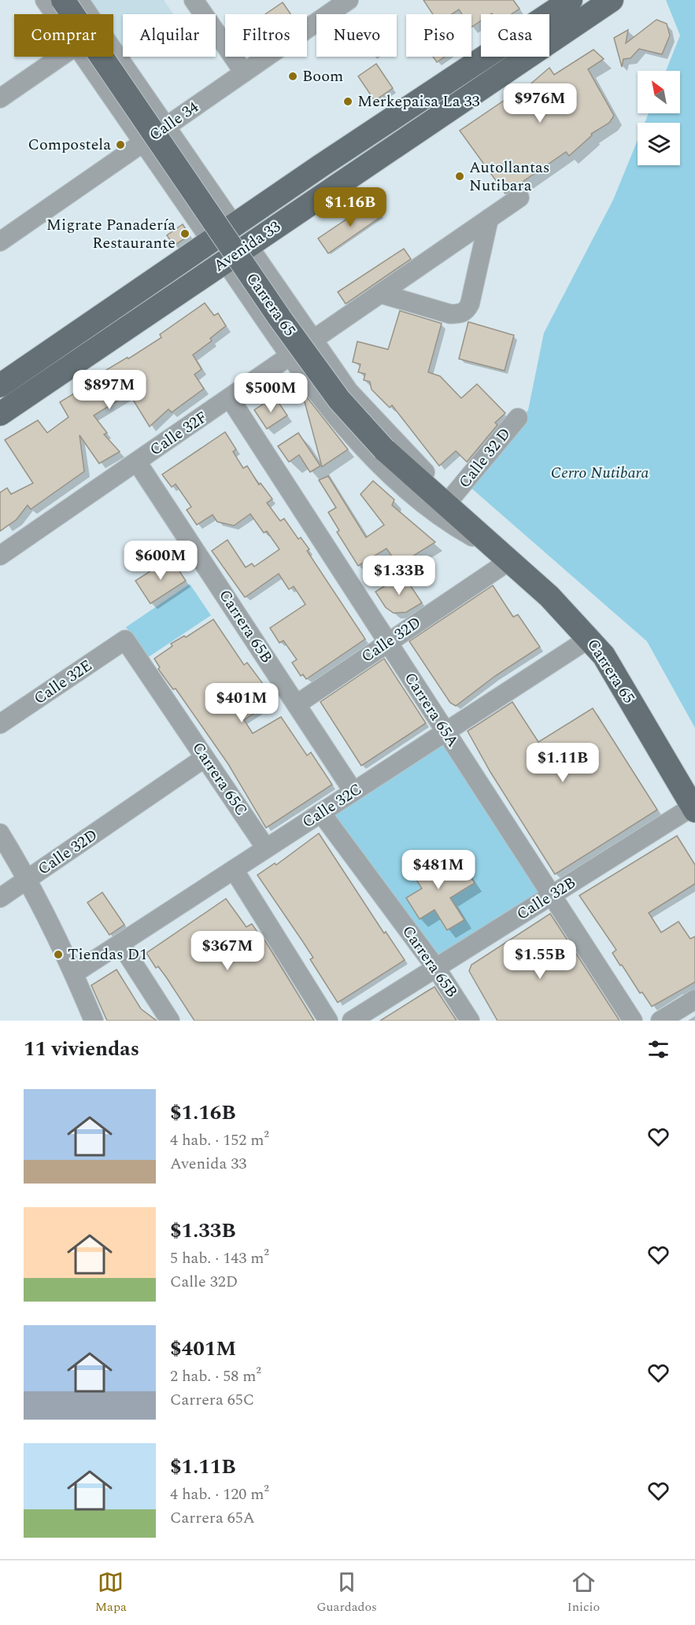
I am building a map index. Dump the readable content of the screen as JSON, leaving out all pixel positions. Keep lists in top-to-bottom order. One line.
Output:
{"streets":{"main road":["Avenida 33","Carrera 65"],"street":["Calle 34","Calle 32F","Calle 32 D","Carrera 65B","Calle 32D","Calle 32E","Carrera 65A","Carrera 65C","Calle 32C","Calle 32B"]},"crossings":[["Avenida 33","Carrera 65"],["Carrera 65","Calle 32F"],["Carrera 65","Calle 32 D"],["Carrera 65","Calle 32D"],["Carrera 65","Calle 32C"],["Carrera 65","Calle 32B"],["Calle 32F","Carrera 65B"],["Calle 32F","Carrera 65A"],["Carrera 65B","Calle 32D"],["Carrera 65B","Calle 32C"],["Carrera 65B","Calle 32B"],["Calle 32D","Carrera 65A"],["Calle 32D","Carrera 65C"],["Calle 32E","Carrera 65C"],["Carrera 65A","Calle 32C"],["Carrera 65A","Calle 32B"],["Carrera 65C","Calle 32C"]],"parks":["Cerro Nutibara"],"places":["Boom","Merkepaisa La 33","Compostela","Autollantas Nutibara","Migrate Panadería Restaurante","Tiendas D1"],"north":"top left","page":{"chip":["Comprar","Alquilar","Filtros","Nuevo","Piso","Casa"],"price":["$976M","$1.16B","$897M","$500M","$600M","$1.33B","$401M","$1.11B","$481M","$367M","$1.55B"],"heading":"11 viviendas","list":[{"name":"$1.16B","note":"4 hab. · 152 m² · Avenida 33"},{"name":"$1.33B","note":"5 hab. · 143 m² · Calle 32D"},{"name":"$401M","note":"2 hab. · 58 m² · Carrera 65C"},{"name":"$1.11B","note":"4 hab. · 120 m² · Carrera 65A"}],"tabs":["Mapa","Guardados","Inicio"]}}
